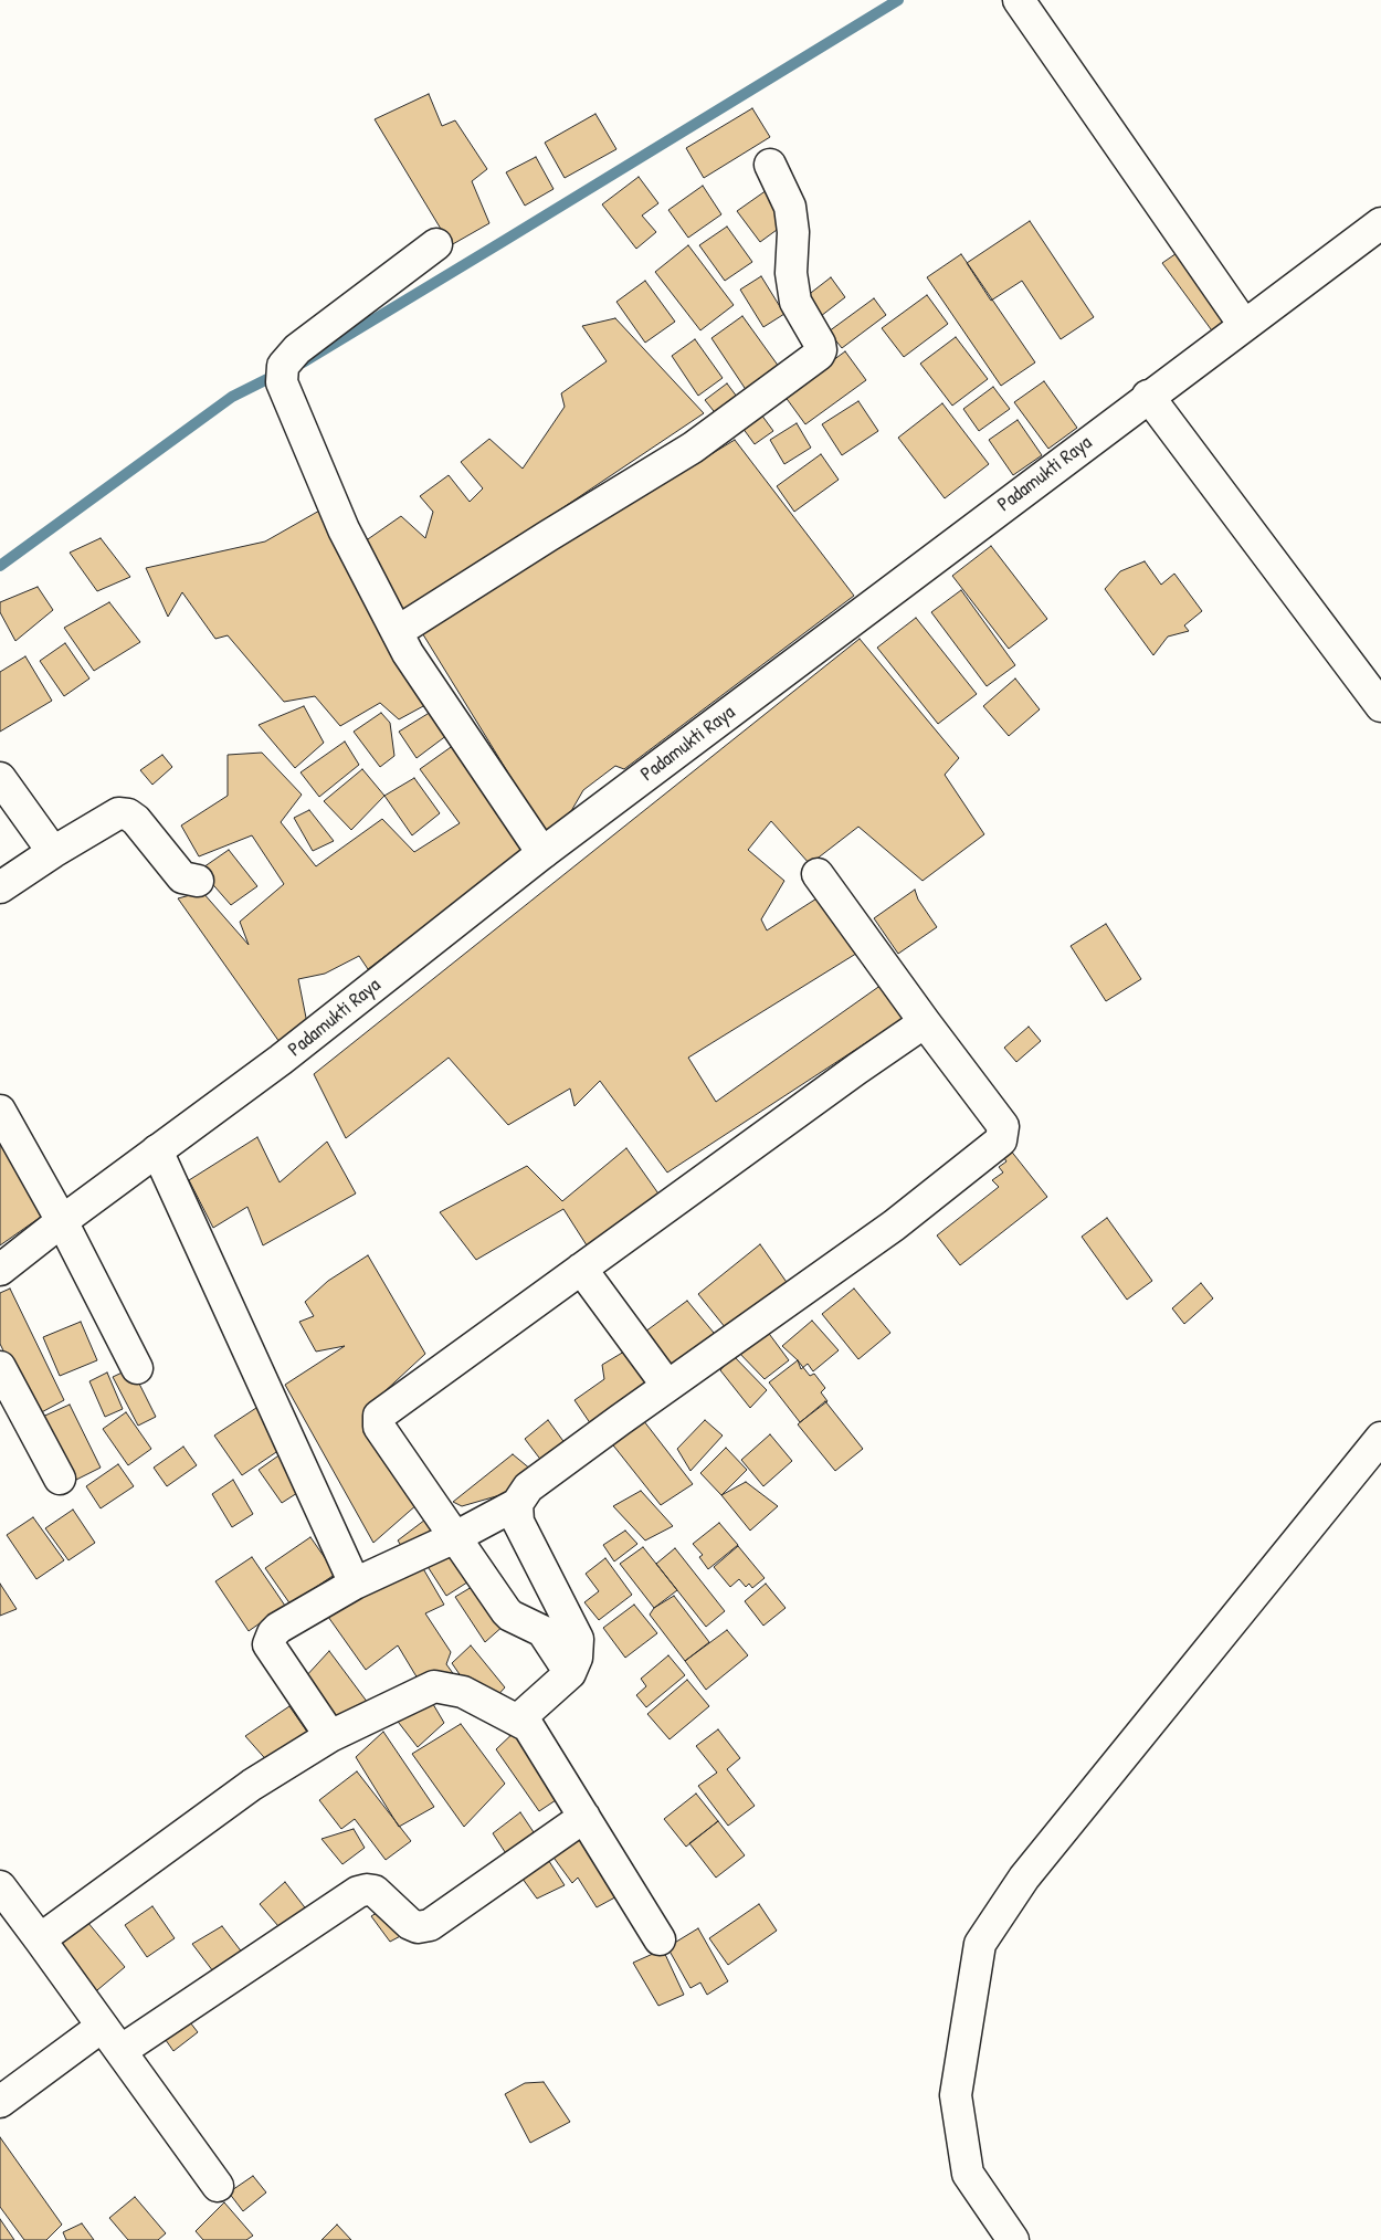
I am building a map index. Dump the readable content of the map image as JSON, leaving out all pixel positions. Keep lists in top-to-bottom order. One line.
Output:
{"streets":{"street":["Padamukti Raya"]}}
